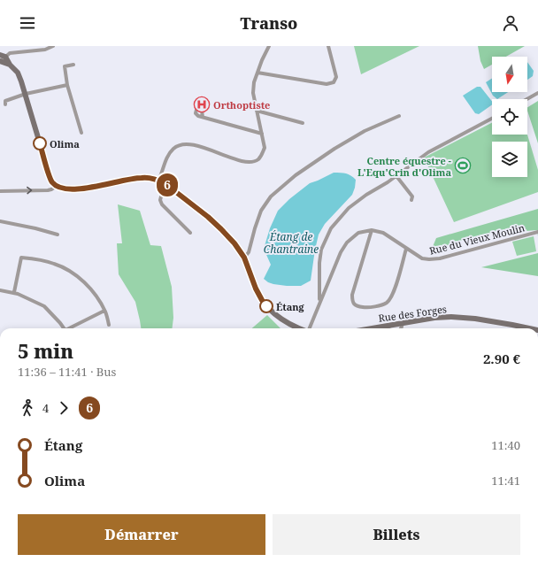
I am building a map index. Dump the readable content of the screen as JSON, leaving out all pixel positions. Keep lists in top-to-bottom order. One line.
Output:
{"streets":{"main road":["Rue des Forges"],"street":["Rue du Vieux Moulin"]},"water":["Étang de Chantraine"],"places":{"hospital":["Orthoptiste"],"other":["Olima","Étang"],"sports":["Centre équestre - L'Equ'Crin d'Olima"]},"lines":["bus line 6"],"north":"bottom","page":{"header":"Transo","on_map":"6","heading":["5 min","11:36 – 11:41 · Bus","2.90 €"],"legs":["4","6"],"list":[{"name":"Étang","value":"11:40"},{"name":"Olima","value":"11:41"}],"buttons":["Démarrer","Billets"]}}
